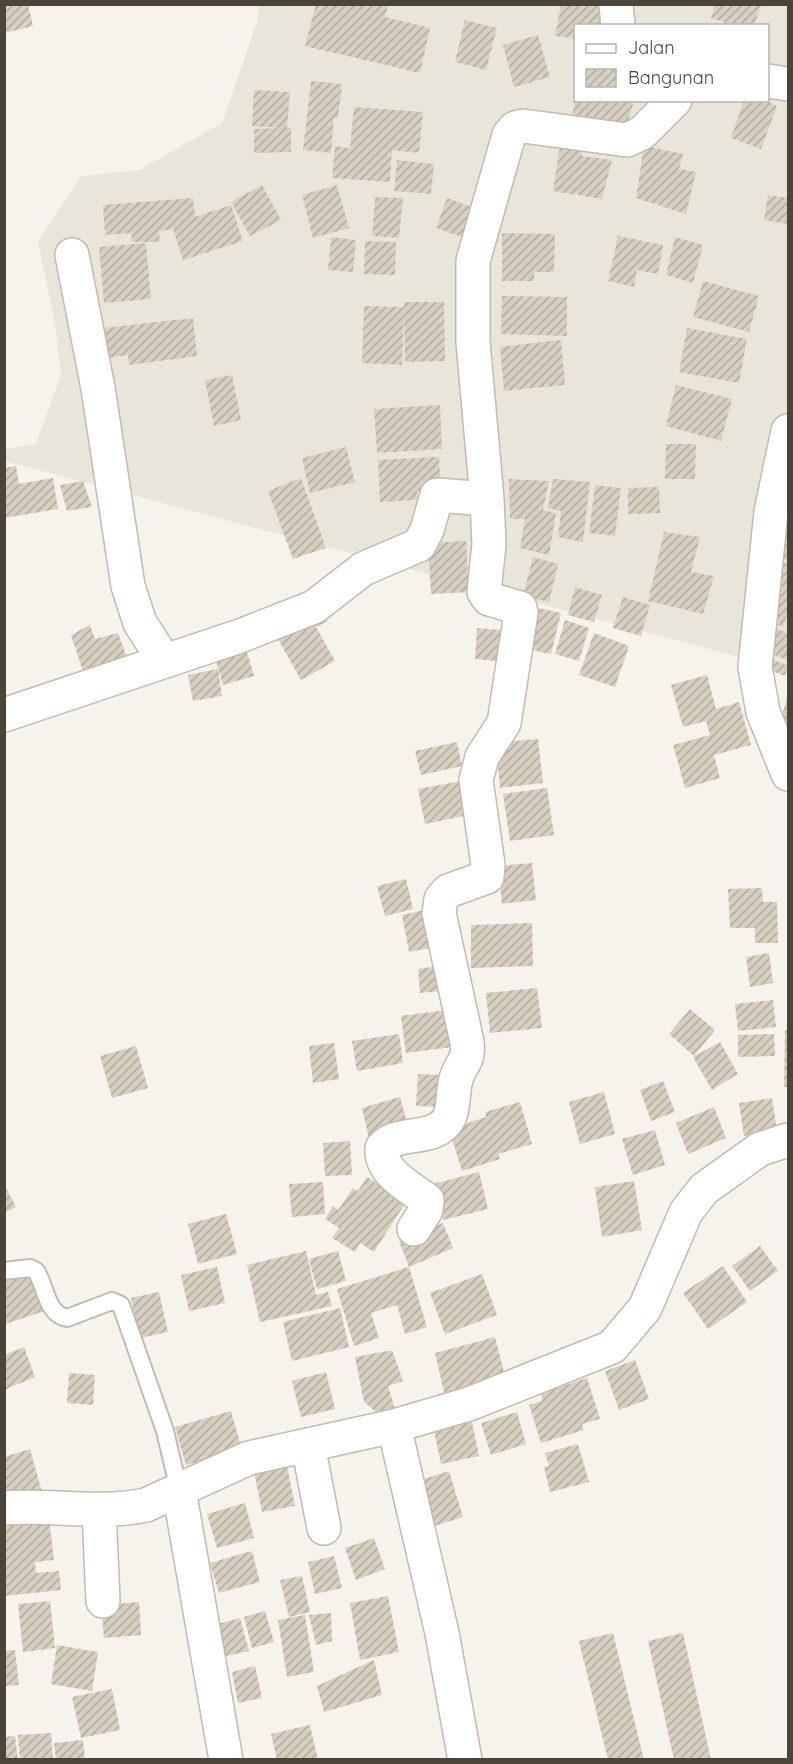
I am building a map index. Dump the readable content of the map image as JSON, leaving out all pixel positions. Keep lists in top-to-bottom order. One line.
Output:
{"legend":["Jalan","Bangunan"]}
